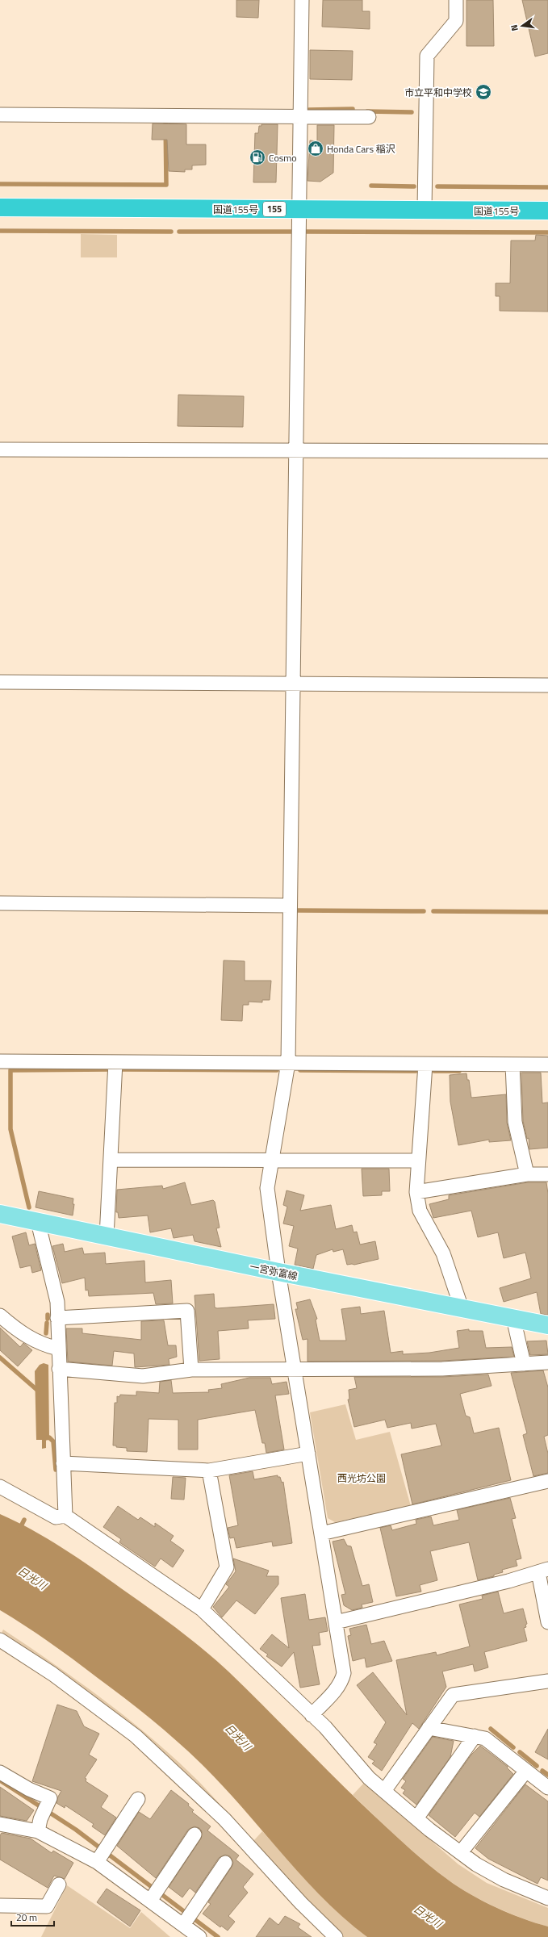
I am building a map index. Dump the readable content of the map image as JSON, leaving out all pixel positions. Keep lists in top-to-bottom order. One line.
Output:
{"streets":{"highway":["国道155号","155"],"main road":["一宮弥富線"]},"water":["日光川"],"parks":["西光坊公園"],"places":{"school or university":["市立平和中学校"],"shop":["Honda Cars 稲沢"],"fuel station":["Cosmo"]},"scale_bar":"20 m","north":"left"}
